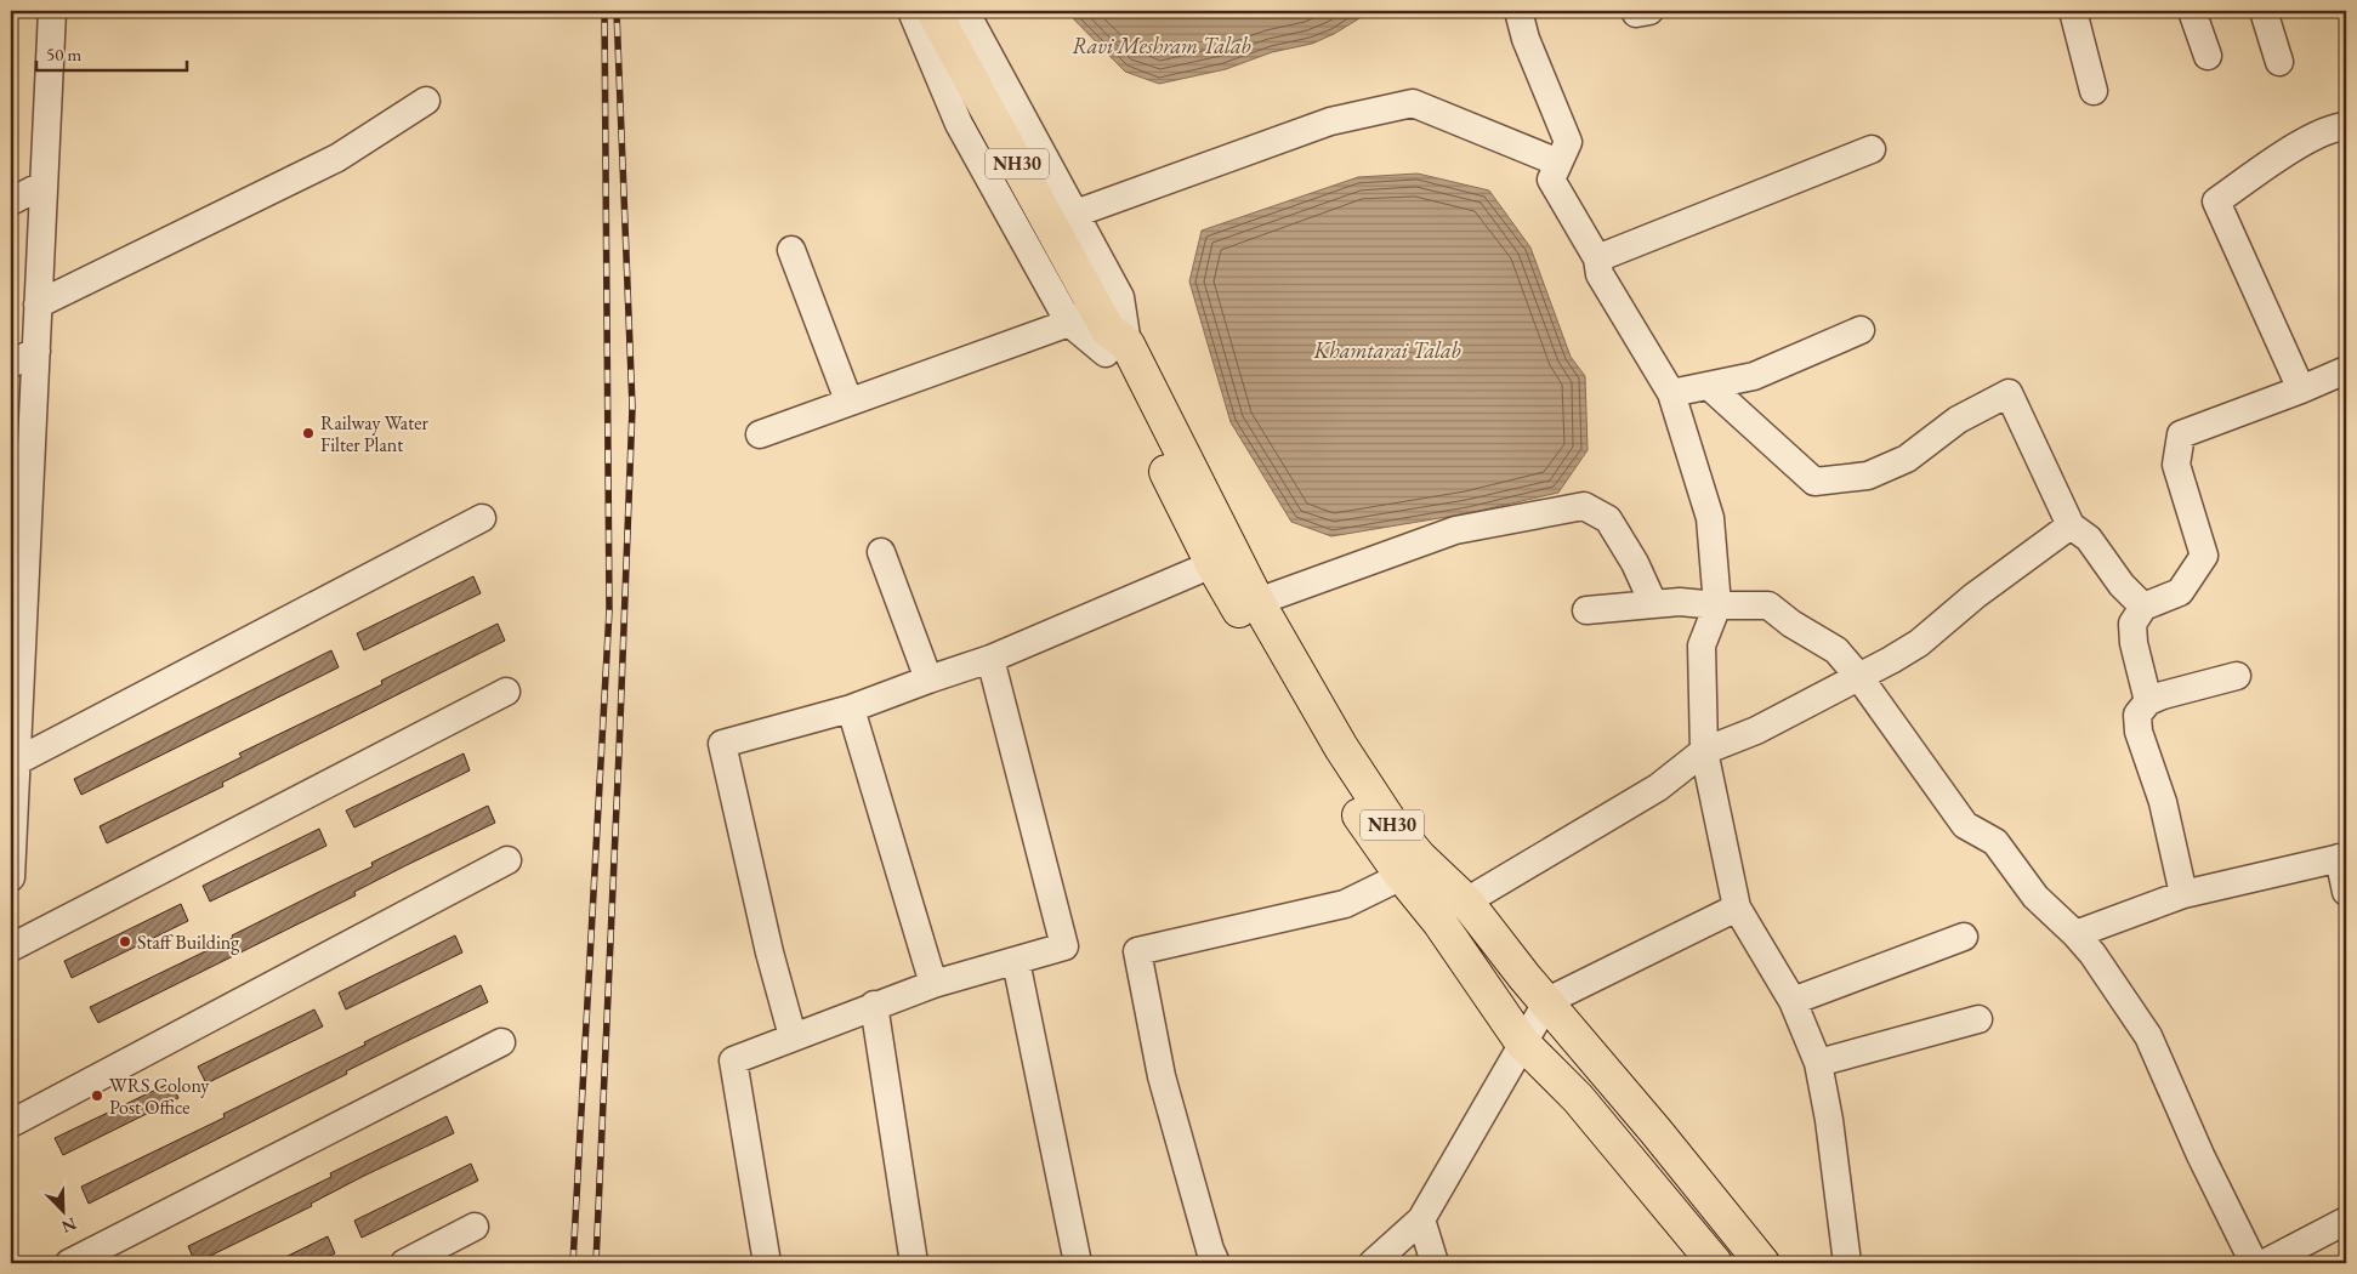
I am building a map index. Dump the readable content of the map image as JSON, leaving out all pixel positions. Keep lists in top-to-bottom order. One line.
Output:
{"streets":{"main road":["NH30"]},"water":["Ravi Meshram Talab","Khamtarai Talab"],"places":["Railway Water Filter Plant","Staff Building","WRS Colony Post Office"],"scale_bar":"50 m","north":"bottom right"}
